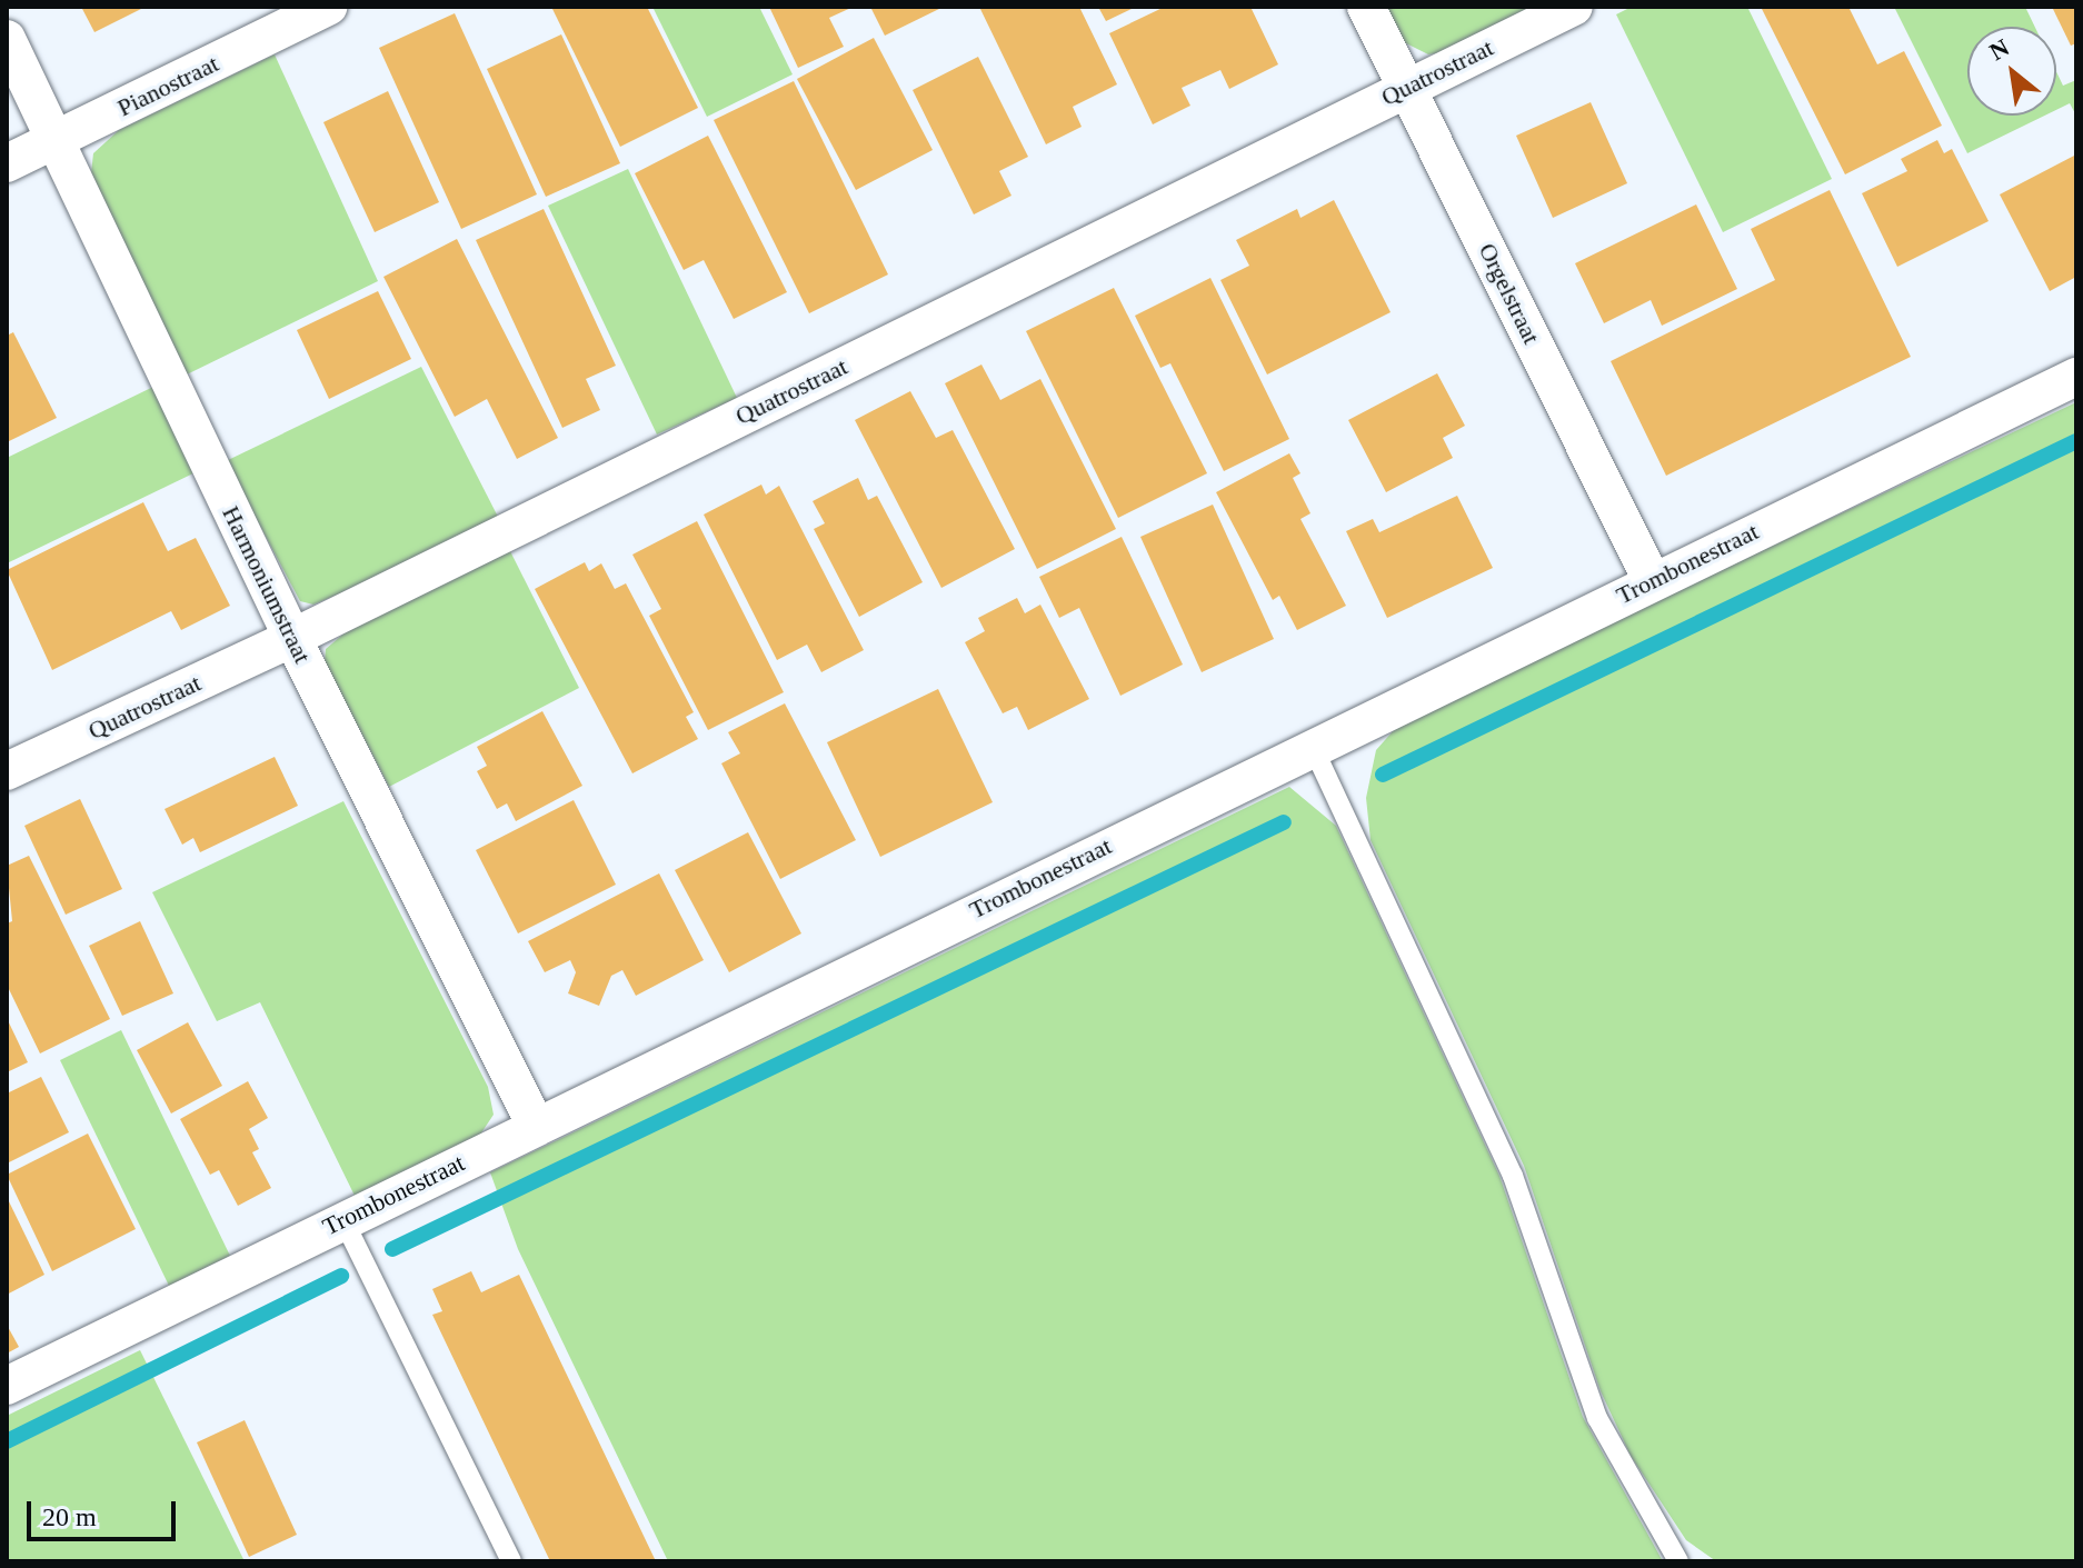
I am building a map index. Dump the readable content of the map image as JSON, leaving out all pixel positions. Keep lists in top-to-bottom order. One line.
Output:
{"streets":{"street":["Quatrostraat","Pianostraat","Orgelstraat","Trombonestraat","Harmoniumstraat"]},"crossings":[["Quatrostraat","Orgelstraat"],["Quatrostraat","Harmoniumstraat"],["Pianostraat","Harmoniumstraat"],["Orgelstraat","Trombonestraat"],["Trombonestraat","Harmoniumstraat"]],"scale_bar":"20 m","north":"top left"}
